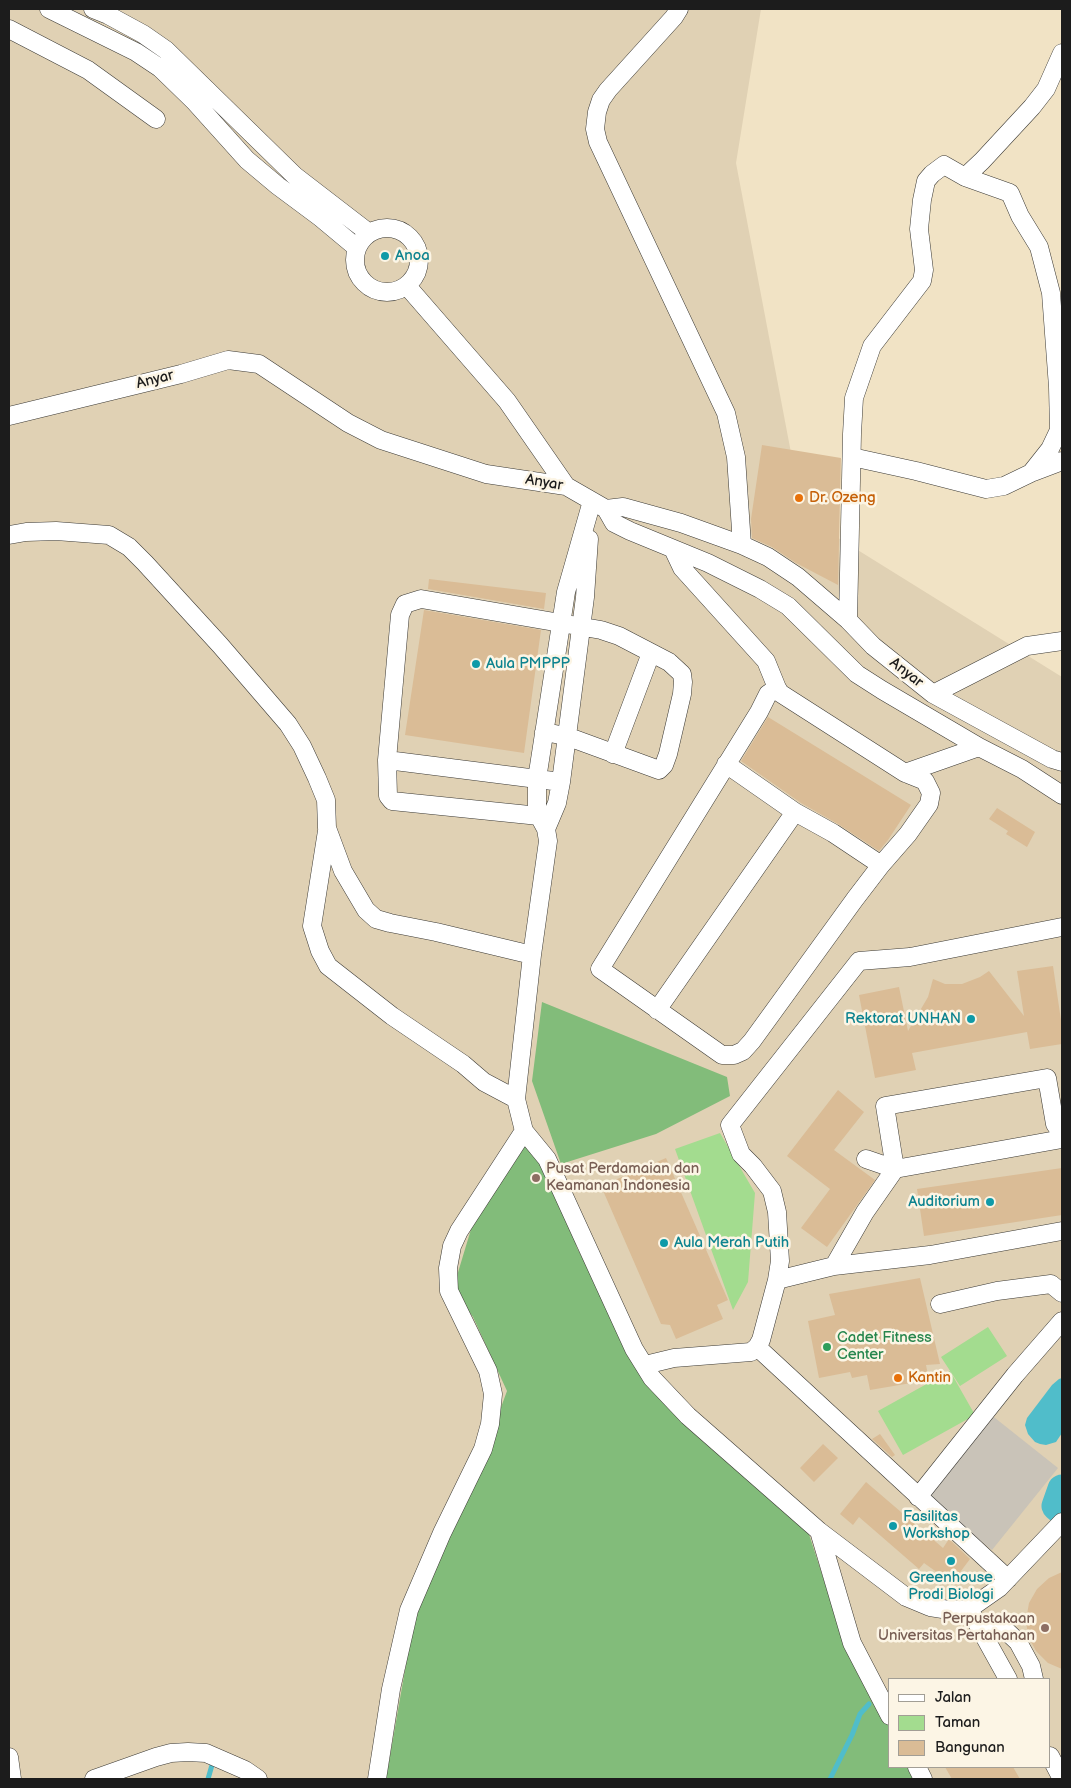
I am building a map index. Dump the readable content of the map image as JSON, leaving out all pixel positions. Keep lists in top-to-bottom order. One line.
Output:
{"streets":{"street":["Anyar"]},"places":["Anoa","Dr. Ozeng","Aula PMPPP","Rektorat UNHAN","Pusat Perdamaian dan Keamanan Indonesia","Auditorium","Aula Merah Putih","Cadet Fitness Center","Kantin","Fasilitas Workshop","Greenhouse Prodi Biologi","Perpustakaan Universitas Pertahanan"],"legend":["Jalan","Taman","Bangunan"]}
